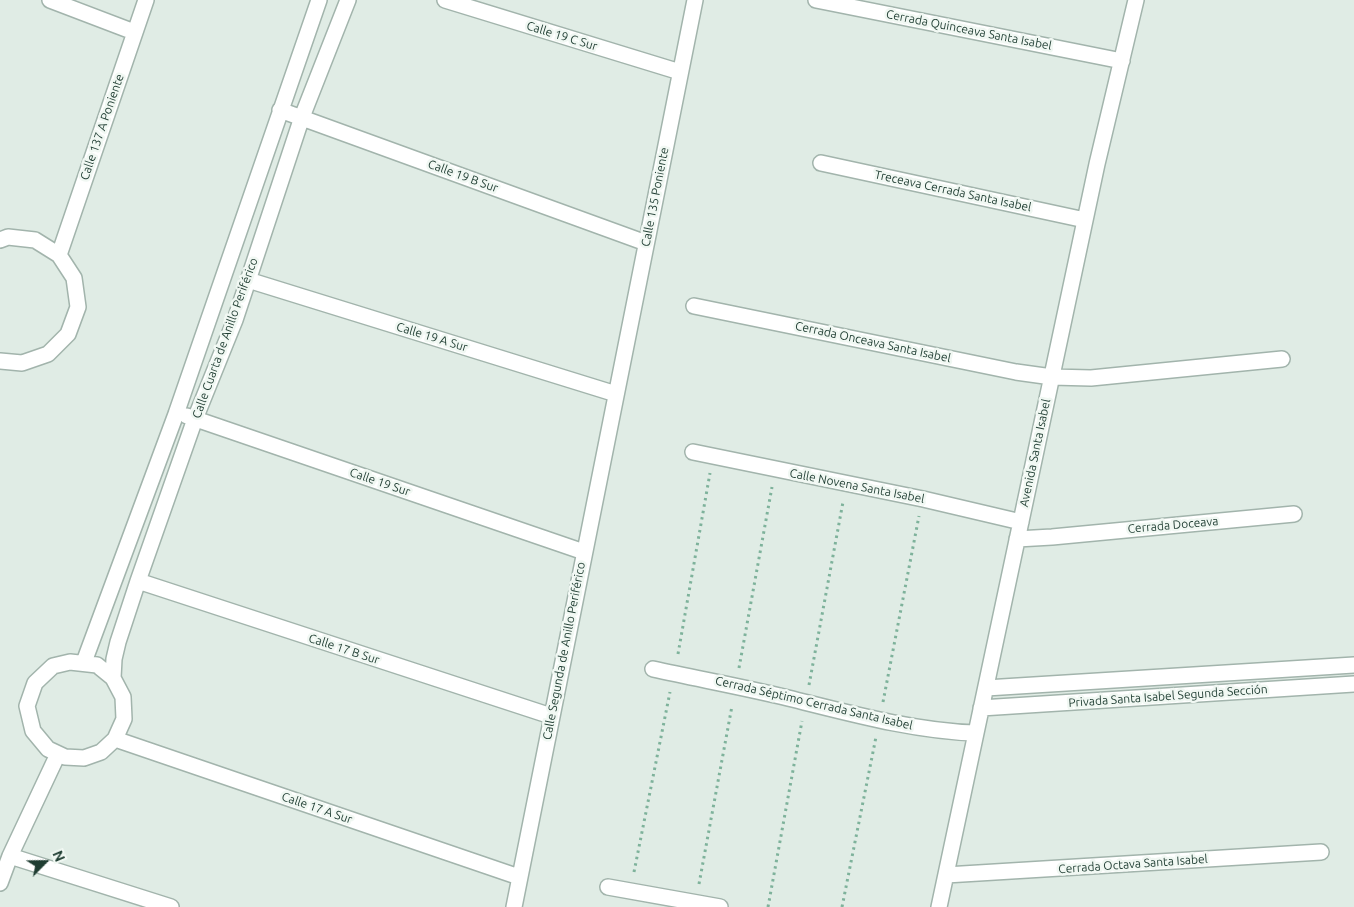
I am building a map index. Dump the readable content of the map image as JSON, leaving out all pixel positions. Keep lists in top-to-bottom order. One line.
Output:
{"streets":{"street":["Cerrada Quinceava Santa Isabel","Calle 19 C Sur","Calle 137 A Poniente","Calle 19 B Sur","Treceava Cerrada Santa Isabel","Calle 135 Poniente","Calle 19 A Sur","Calle Cuarta de Anillo Periférico","Cerrada Onceava Santa Isabel","Avenida Santa Isabel","Calle 19 Sur","Calle Novena Santa Isabel","Cerrada Doceava","Calle 17 B Sur","Calle Segunda de Anillo Periférico","Privada Santa Isabel Segunda Sección","Cerrada Séptimo Cerrada Santa Isabel","Calle 17 A Sur","Cerrada Octava Santa Isabel"]},"crossings":[["Cerrada Quinceava Santa Isabel","Avenida Santa Isabel"],["Calle 19 C Sur","Calle 135 Poniente"],["Calle 19 B Sur","Calle 135 Poniente"],["Calle 19 B Sur","Calle Cuarta de Anillo Periférico"],["Treceava Cerrada Santa Isabel","Avenida Santa Isabel"],["Calle 135 Poniente","Calle 19 A Sur"],["Calle 135 Poniente","Calle Segunda de Anillo Periférico"],["Calle 19 A Sur","Calle Cuarta de Anillo Periférico"],["Calle 19 A Sur","Calle Segunda de Anillo Periférico"],["Calle Cuarta de Anillo Periférico","Calle 19 Sur"],["Calle Cuarta de Anillo Periférico","Calle 17 B Sur"],["Calle Cuarta de Anillo Periférico","Calle 17 A Sur"],["Cerrada Onceava Santa Isabel","Avenida Santa Isabel"],["Avenida Santa Isabel","Calle Novena Santa Isabel"],["Avenida Santa Isabel","Cerrada Doceava"],["Avenida Santa Isabel","Privada Santa Isabel Segunda Sección"],["Avenida Santa Isabel","Cerrada Séptimo Cerrada Santa Isabel"],["Avenida Santa Isabel","Cerrada Octava Santa Isabel"],["Calle 19 Sur","Calle Segunda de Anillo Periférico"],["Calle 17 B Sur","Calle Segunda de Anillo Periférico"],["Calle Segunda de Anillo Periférico","Calle 17 A Sur"]],"north":"top right"}
